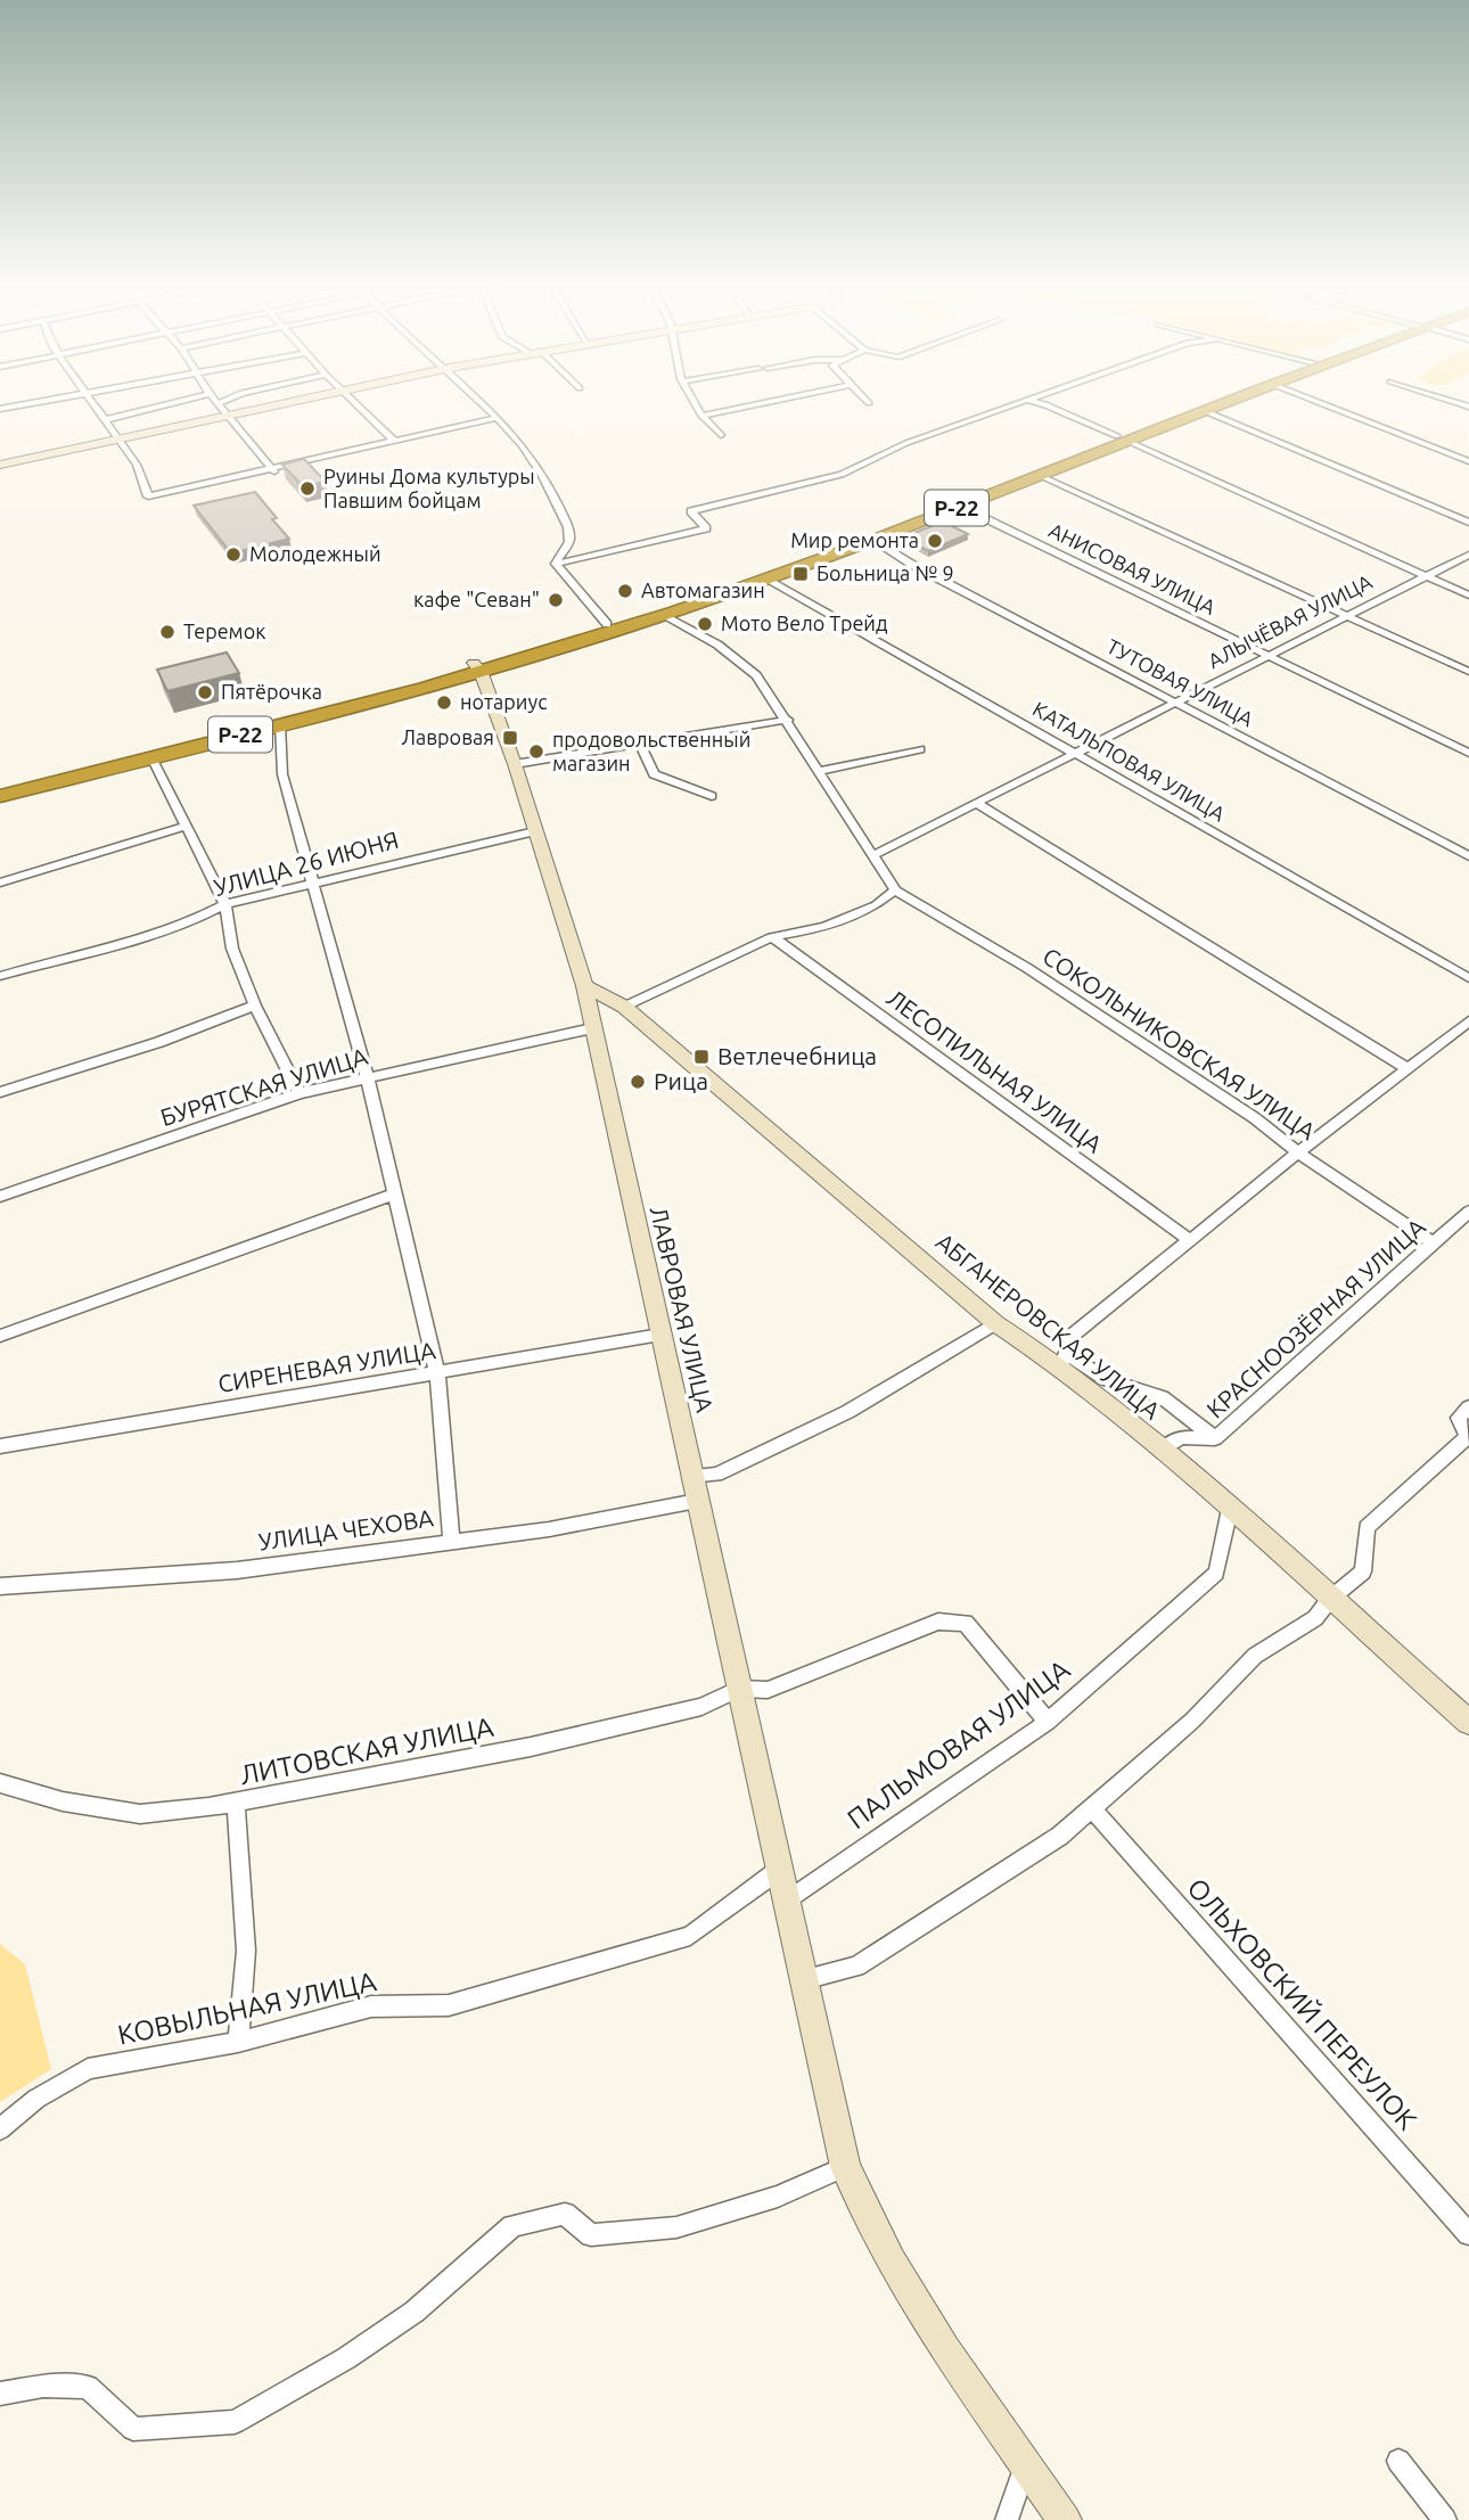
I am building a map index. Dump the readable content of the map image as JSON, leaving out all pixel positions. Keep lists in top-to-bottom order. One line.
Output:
{"streets":{"highway":["Р-22"],"street":["АНИСОВАЯ УЛИЦА","АЛЫЧЁВАЯ УЛИЦА","ТУТОВАЯ УЛИЦА","КАТАЛЬПОВАЯ УЛИЦА","УЛИЦА 26 ИЮНЯ","СОКОЛЬНИКОВСКАЯ УЛИЦА","ЛЕСОПИЛЬНАЯ УЛИЦА","БУРЯТСКАЯ УЛИЦА","ЛАВРОВАЯ УЛИЦА","КРАСНООЗЁРНАЯ УЛИЦА","АБГАНЕРОВСКАЯ УЛИЦА","СИРЕНЕВАЯ УЛИЦА","УЛИЦА ЧЕХОВА","ПАЛЬМОВАЯ УЛИЦА","ЛИТОВСКАЯ УЛИЦА","ОЛЬХОВСКИЙ ПЕРЕУЛОК","КОВЫЛЬНАЯ УЛИЦА"]},"crossings":[["Р-22","АНИСОВАЯ УЛИЦА"],["Р-22","ТУТОВАЯ УЛИЦА"],["Р-22","КАТАЛЬПОВАЯ УЛИЦА"],["Р-22","ЛАВРОВАЯ УЛИЦА"],["АНИСОВАЯ УЛИЦА","АЛЫЧЁВАЯ УЛИЦА"],["АЛЫЧЁВАЯ УЛИЦА","ТУТОВАЯ УЛИЦА"],["АЛЫЧЁВАЯ УЛИЦА","КАТАЛЬПОВАЯ УЛИЦА"],["УЛИЦА 26 ИЮНЯ","ЛАВРОВАЯ УЛИЦА"],["СОКОЛЬНИКОВСКАЯ УЛИЦА","КРАСНООЗЁРНАЯ УЛИЦА"],["БУРЯТСКАЯ УЛИЦА","ЛАВРОВАЯ УЛИЦА"],["ЛАВРОВАЯ УЛИЦА","АБГАНЕРОВСКАЯ УЛИЦА"],["ЛАВРОВАЯ УЛИЦА","СИРЕНЕВАЯ УЛИЦА"],["ЛАВРОВАЯ УЛИЦА","УЛИЦА ЧЕХОВА"],["ЛАВРОВАЯ УЛИЦА","ПАЛЬМОВАЯ УЛИЦА"],["ЛАВРОВАЯ УЛИЦА","ЛИТОВСКАЯ УЛИЦА"],["ЛАВРОВАЯ УЛИЦА","КОВЫЛЬНАЯ УЛИЦА"],["КРАСНООЗЁРНАЯ УЛИЦА","АБГАНЕРОВСКАЯ УЛИЦА"],["АБГАНЕРОВСКАЯ УЛИЦА","ПАЛЬМОВАЯ УЛИЦА"]],"places":{"other":["Руины Дома культуры Павшим бойцам","Мир ремонта","Молодежный","Автомагазин","кафе \"Севан\"","Мото Вело Трейд","Теремок","Пятёрочка","нотариус","продовольственный магазин","Рица"],"transit":["Больница № 9","Лавровая","Ветлечебница"]}}
